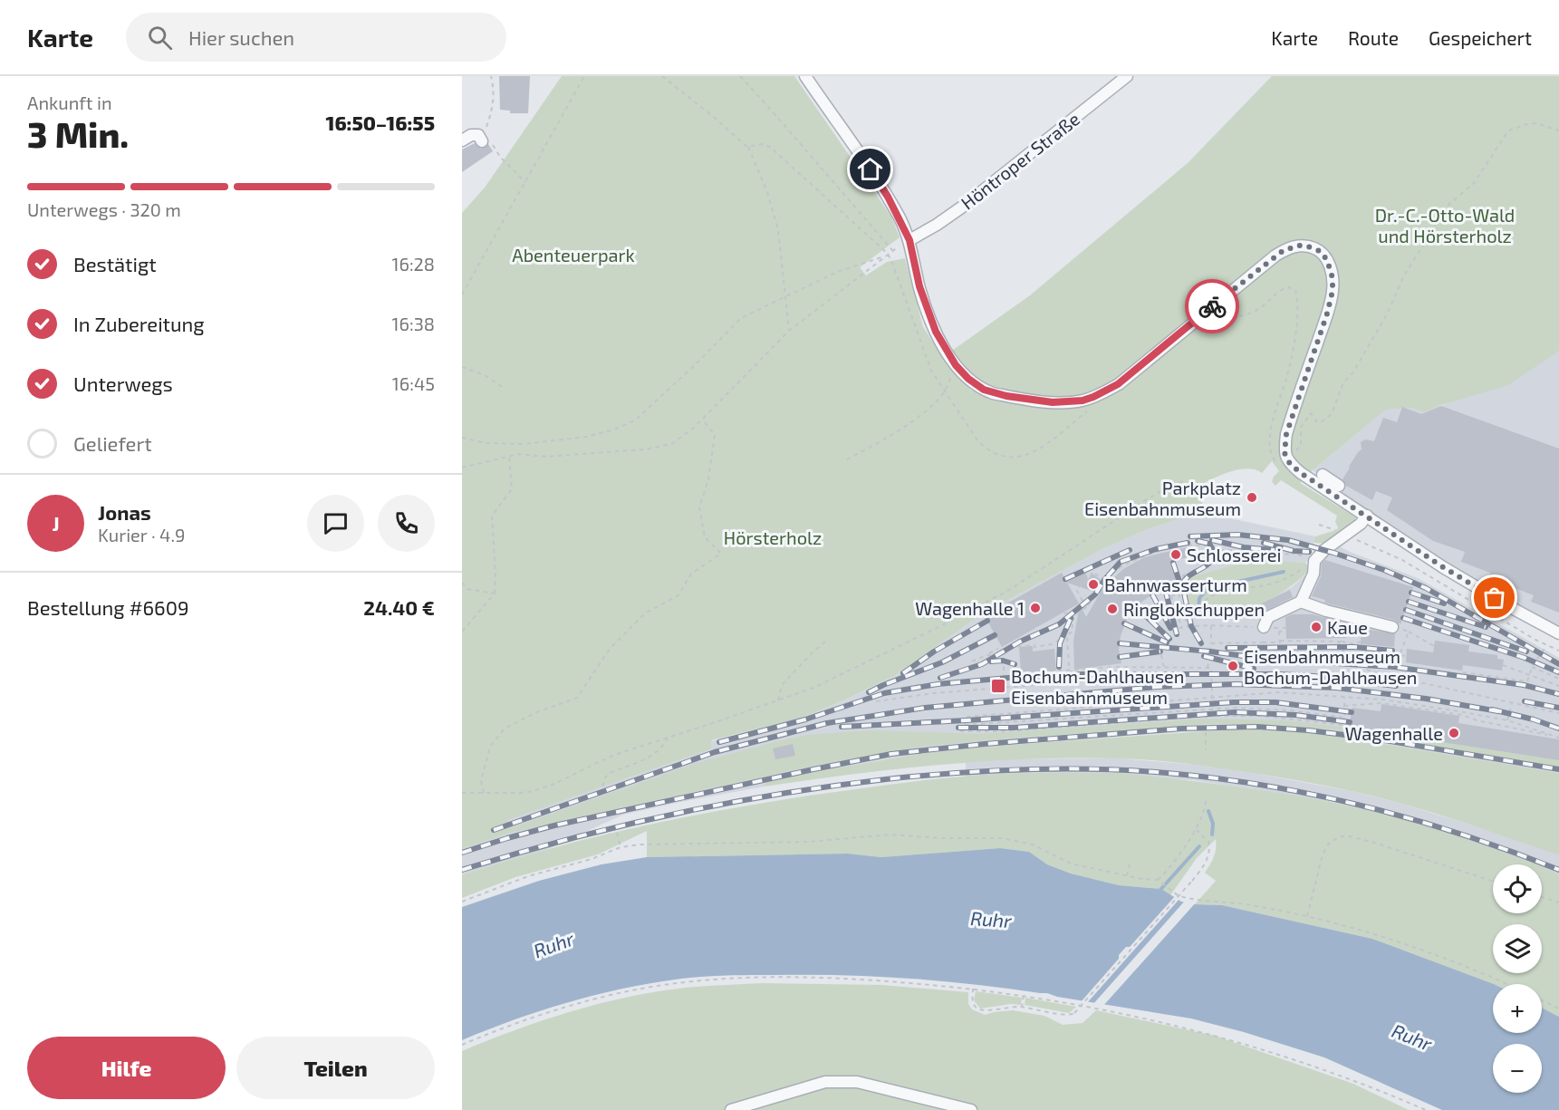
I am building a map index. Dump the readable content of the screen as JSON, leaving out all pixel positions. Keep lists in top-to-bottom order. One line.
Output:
{"streets":{"street":["Höntroper Straße"]},"water":["Ruhr"],"parks":["Dr.-C.-Otto-Wald und Hörsterholz","Abenteuerpark","Hörsterholz"],"places":{"other":["Parkplatz Eisenbahnmuseum","Schlosserei","Bahnwasserturm","Wagenhalle 1","Ringlokschuppen","Kaue","Eisenbahnmuseum Bochum-Dahlhausen","Wagenhalle"],"transit":["Bochum-Dahlhausen Eisenbahnmuseum"]},"page":{"header":"Karte","search":"Hier suchen","nav":["Karte","Route","Gespeichert"],"heading":["3 Min.","Ankunft in","16:50–16:55"],"panel":["Jonas","Kurier · 4.9","Bestellung #6609","24.40 €"],"bar":"Unterwegs · 320 m","list":[["Bestätigt","16:28"],["In Zubereitung","16:38"],["Unterwegs","16:45"],"Geliefert"],"round":"J","map_buttons":["+","−"],"buttons":["Hilfe","Teilen"]}}
